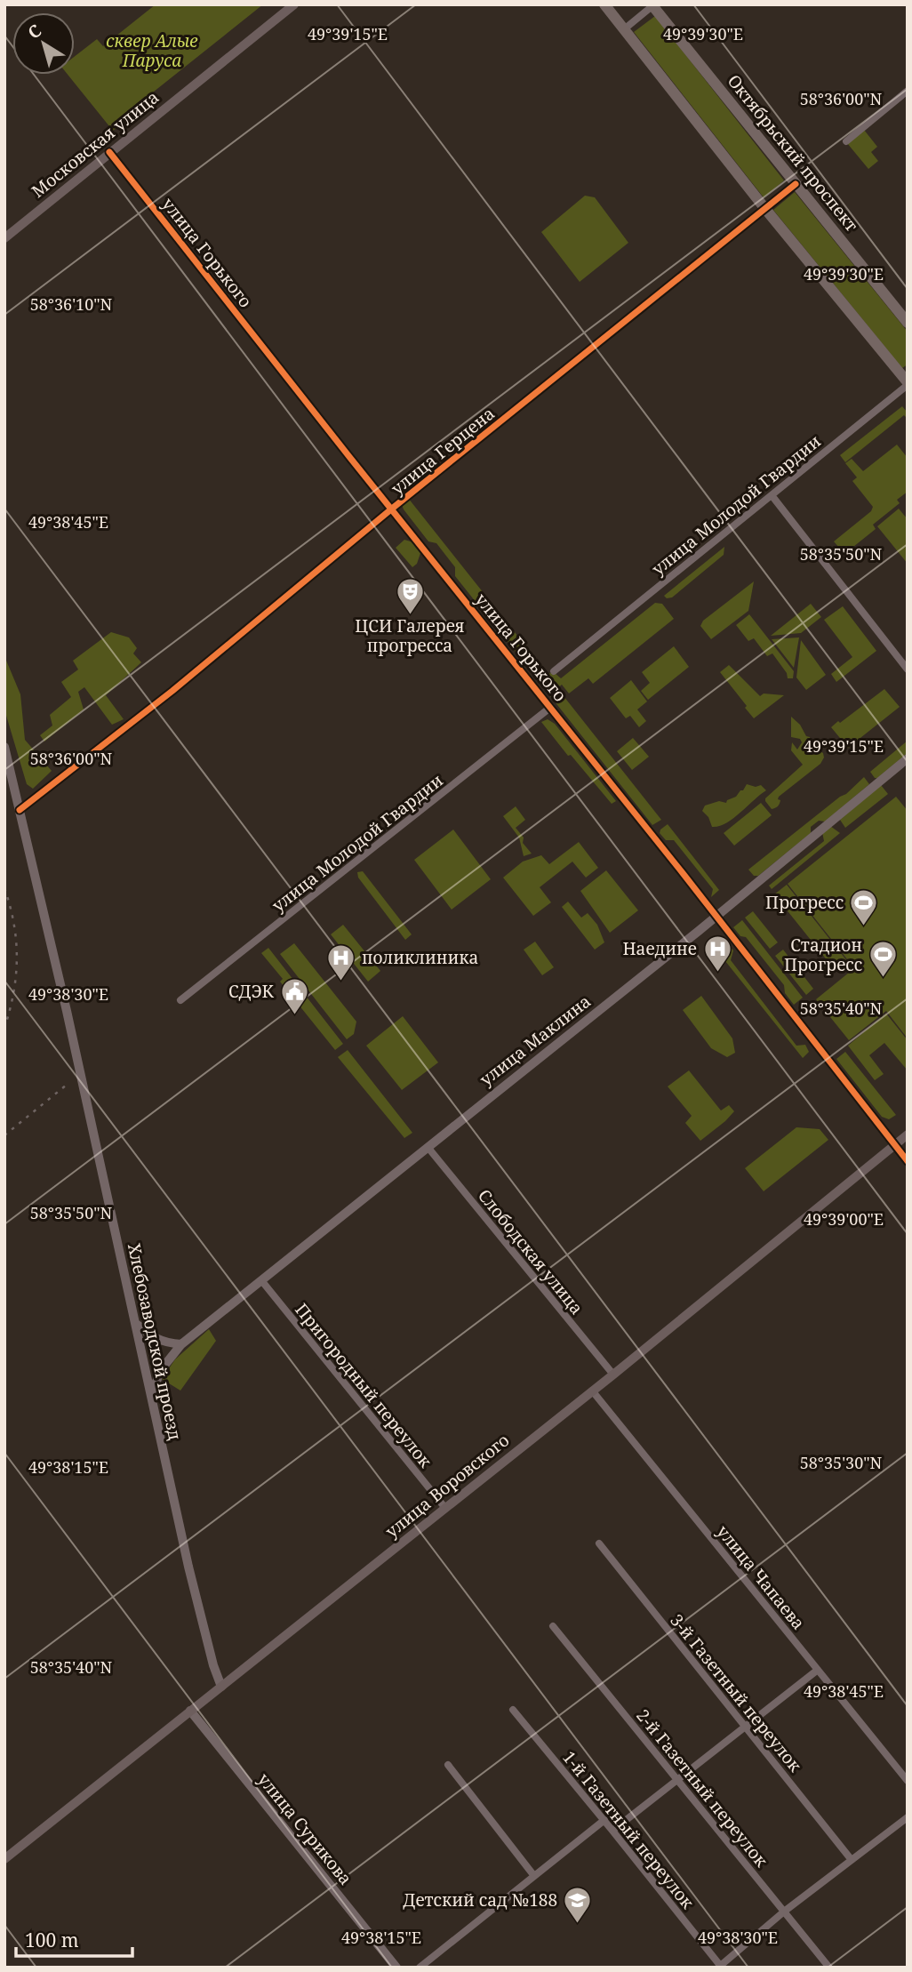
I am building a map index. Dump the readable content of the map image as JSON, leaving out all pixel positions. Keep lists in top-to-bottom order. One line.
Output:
{"streets":{"main road":["Московская улица","Октябрьский проспект","улица Воровского"],"street":["улица Горького","улица Герцена","улица Молодой Гвардии","улица Маклина","Слободская улица","Хлебозаводской проезд","Пригородный переулок","улица Чапаева","3-й Газетный переулок","2-й Газетный переулок","улица Сурикова","1-й Газетный переулок"]},"crossings":[["Московская улица","улица Горького"],["Октябрьский проспект","улица Герцена"],["улица Горького","улица Герцена"],["улица Горького","улица Молодой Гвардии"],["улица Горького","улица Маклина"],["улица Горького","улица Воровского"],["улица Герцена","Хлебозаводской проезд"],["улица Маклина","Слободская улица"],["улица Маклина","Хлебозаводской проезд"],["улица Маклина","Пригородный переулок"],["Слободская улица","улица Воровского"],["Хлебозаводской проезд","улица Воровского"],["Пригородный переулок","улица Воровского"],["улица Воровского","улица Чапаева"],["улица Воровского","улица Сурикова"]],"parks":["сквер Алые Паруса"],"places":{"theatre":["ЦСИ Галерея прогресса"],"sports":["Прогресс","Стадион Прогресс"],"hospital":["Наедине","поликлиника"],"public building":["СДЭК"],"school or university":["Детский сад №188"]},"scale_bar":"100 m","north":"top left","coordinates":["49°39'15\"E","49°39'30\"E","58°36'00\"N","58°36'10\"N","49°38'45\"E","58°35'50\"N","49°38'30\"E","58°35'40\"N","49°39'00\"E","58°35'30\"N","49°38'15\"E"]}
